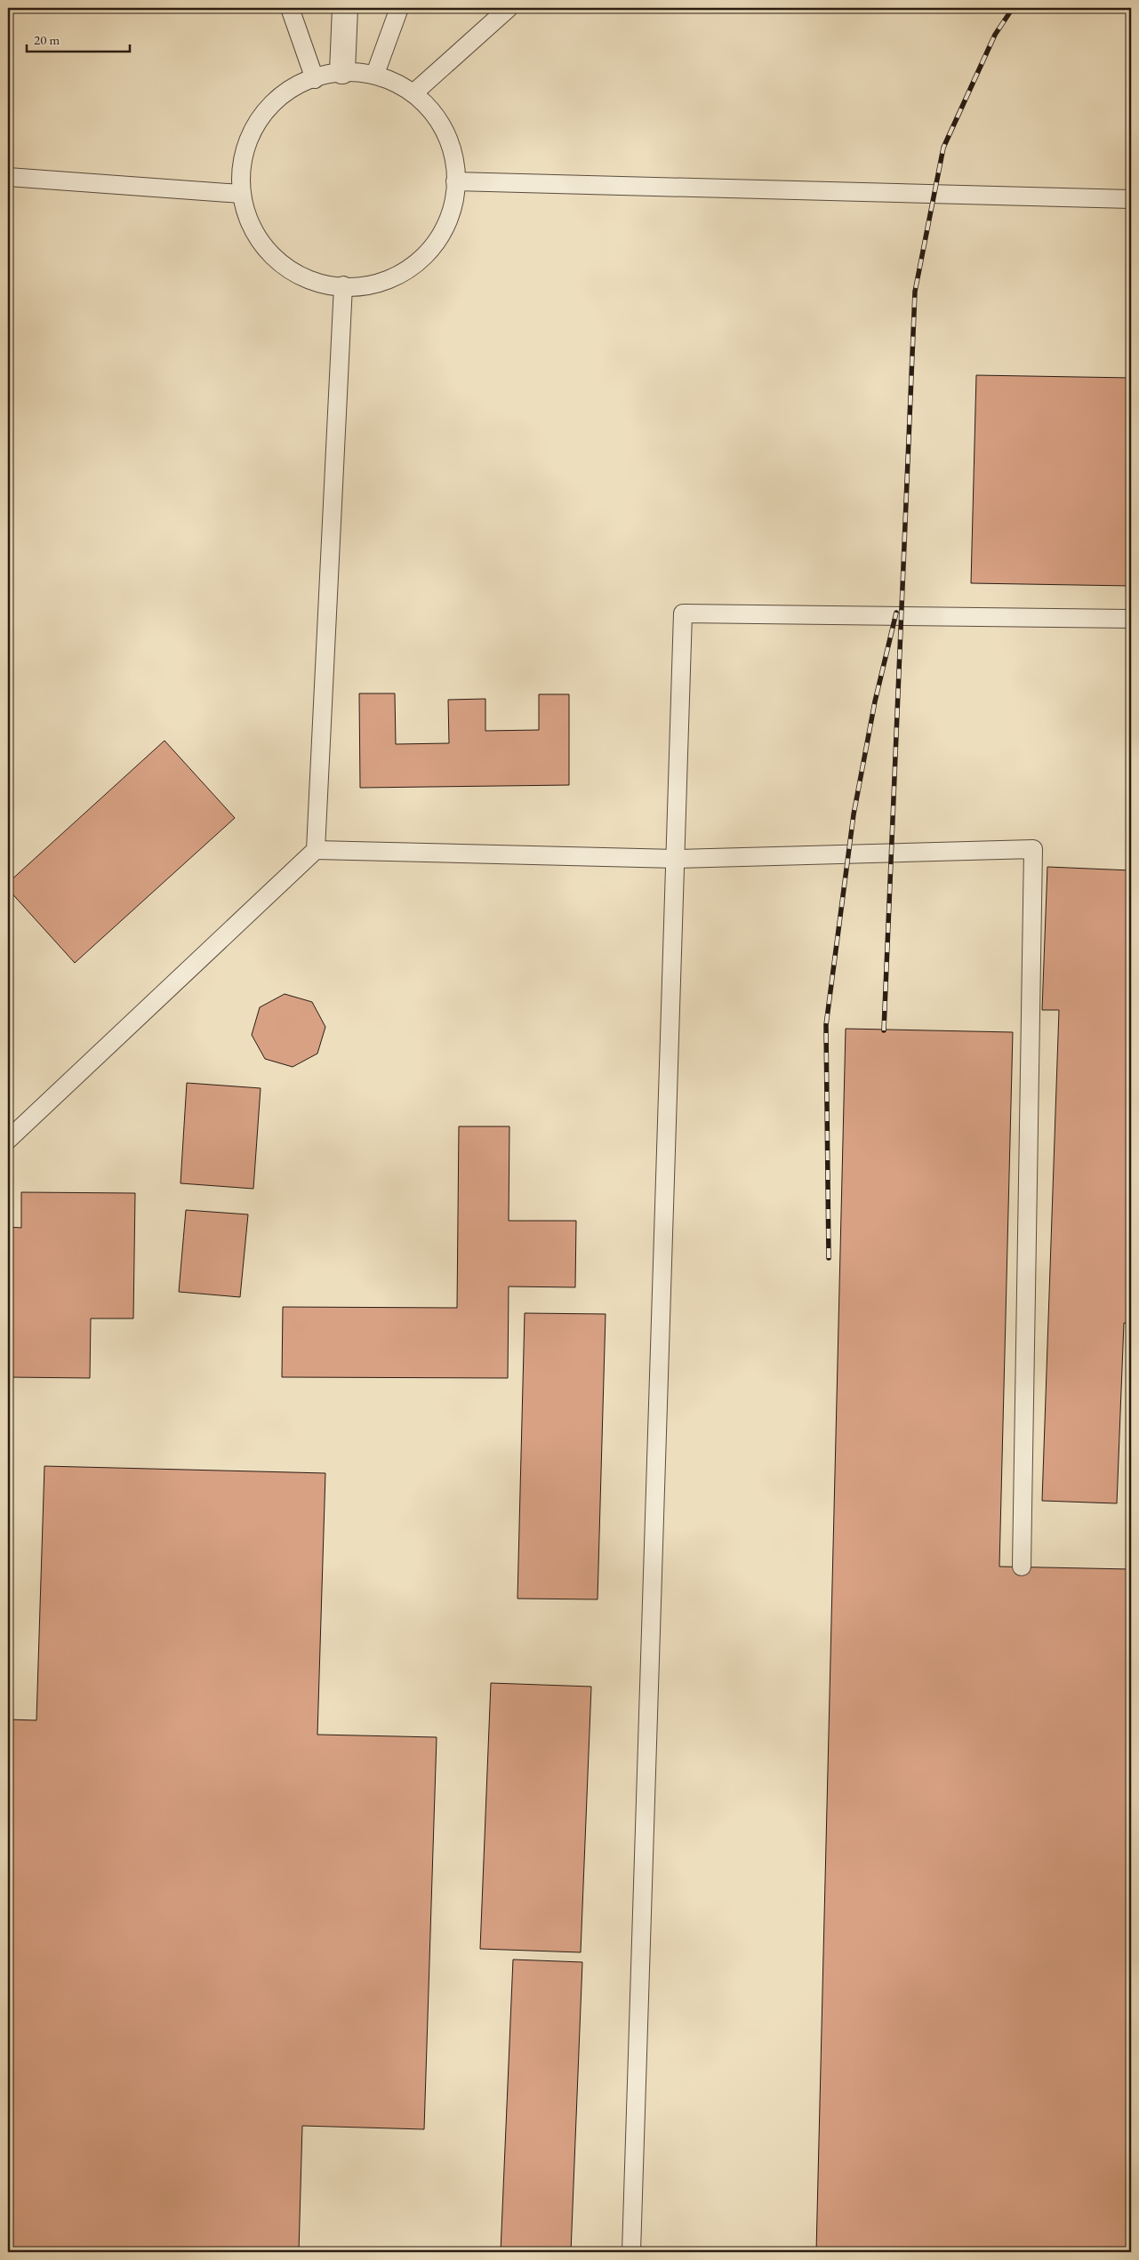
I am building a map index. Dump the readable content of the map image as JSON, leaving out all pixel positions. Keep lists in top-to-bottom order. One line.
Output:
{"scale_bar":"20 m"}
